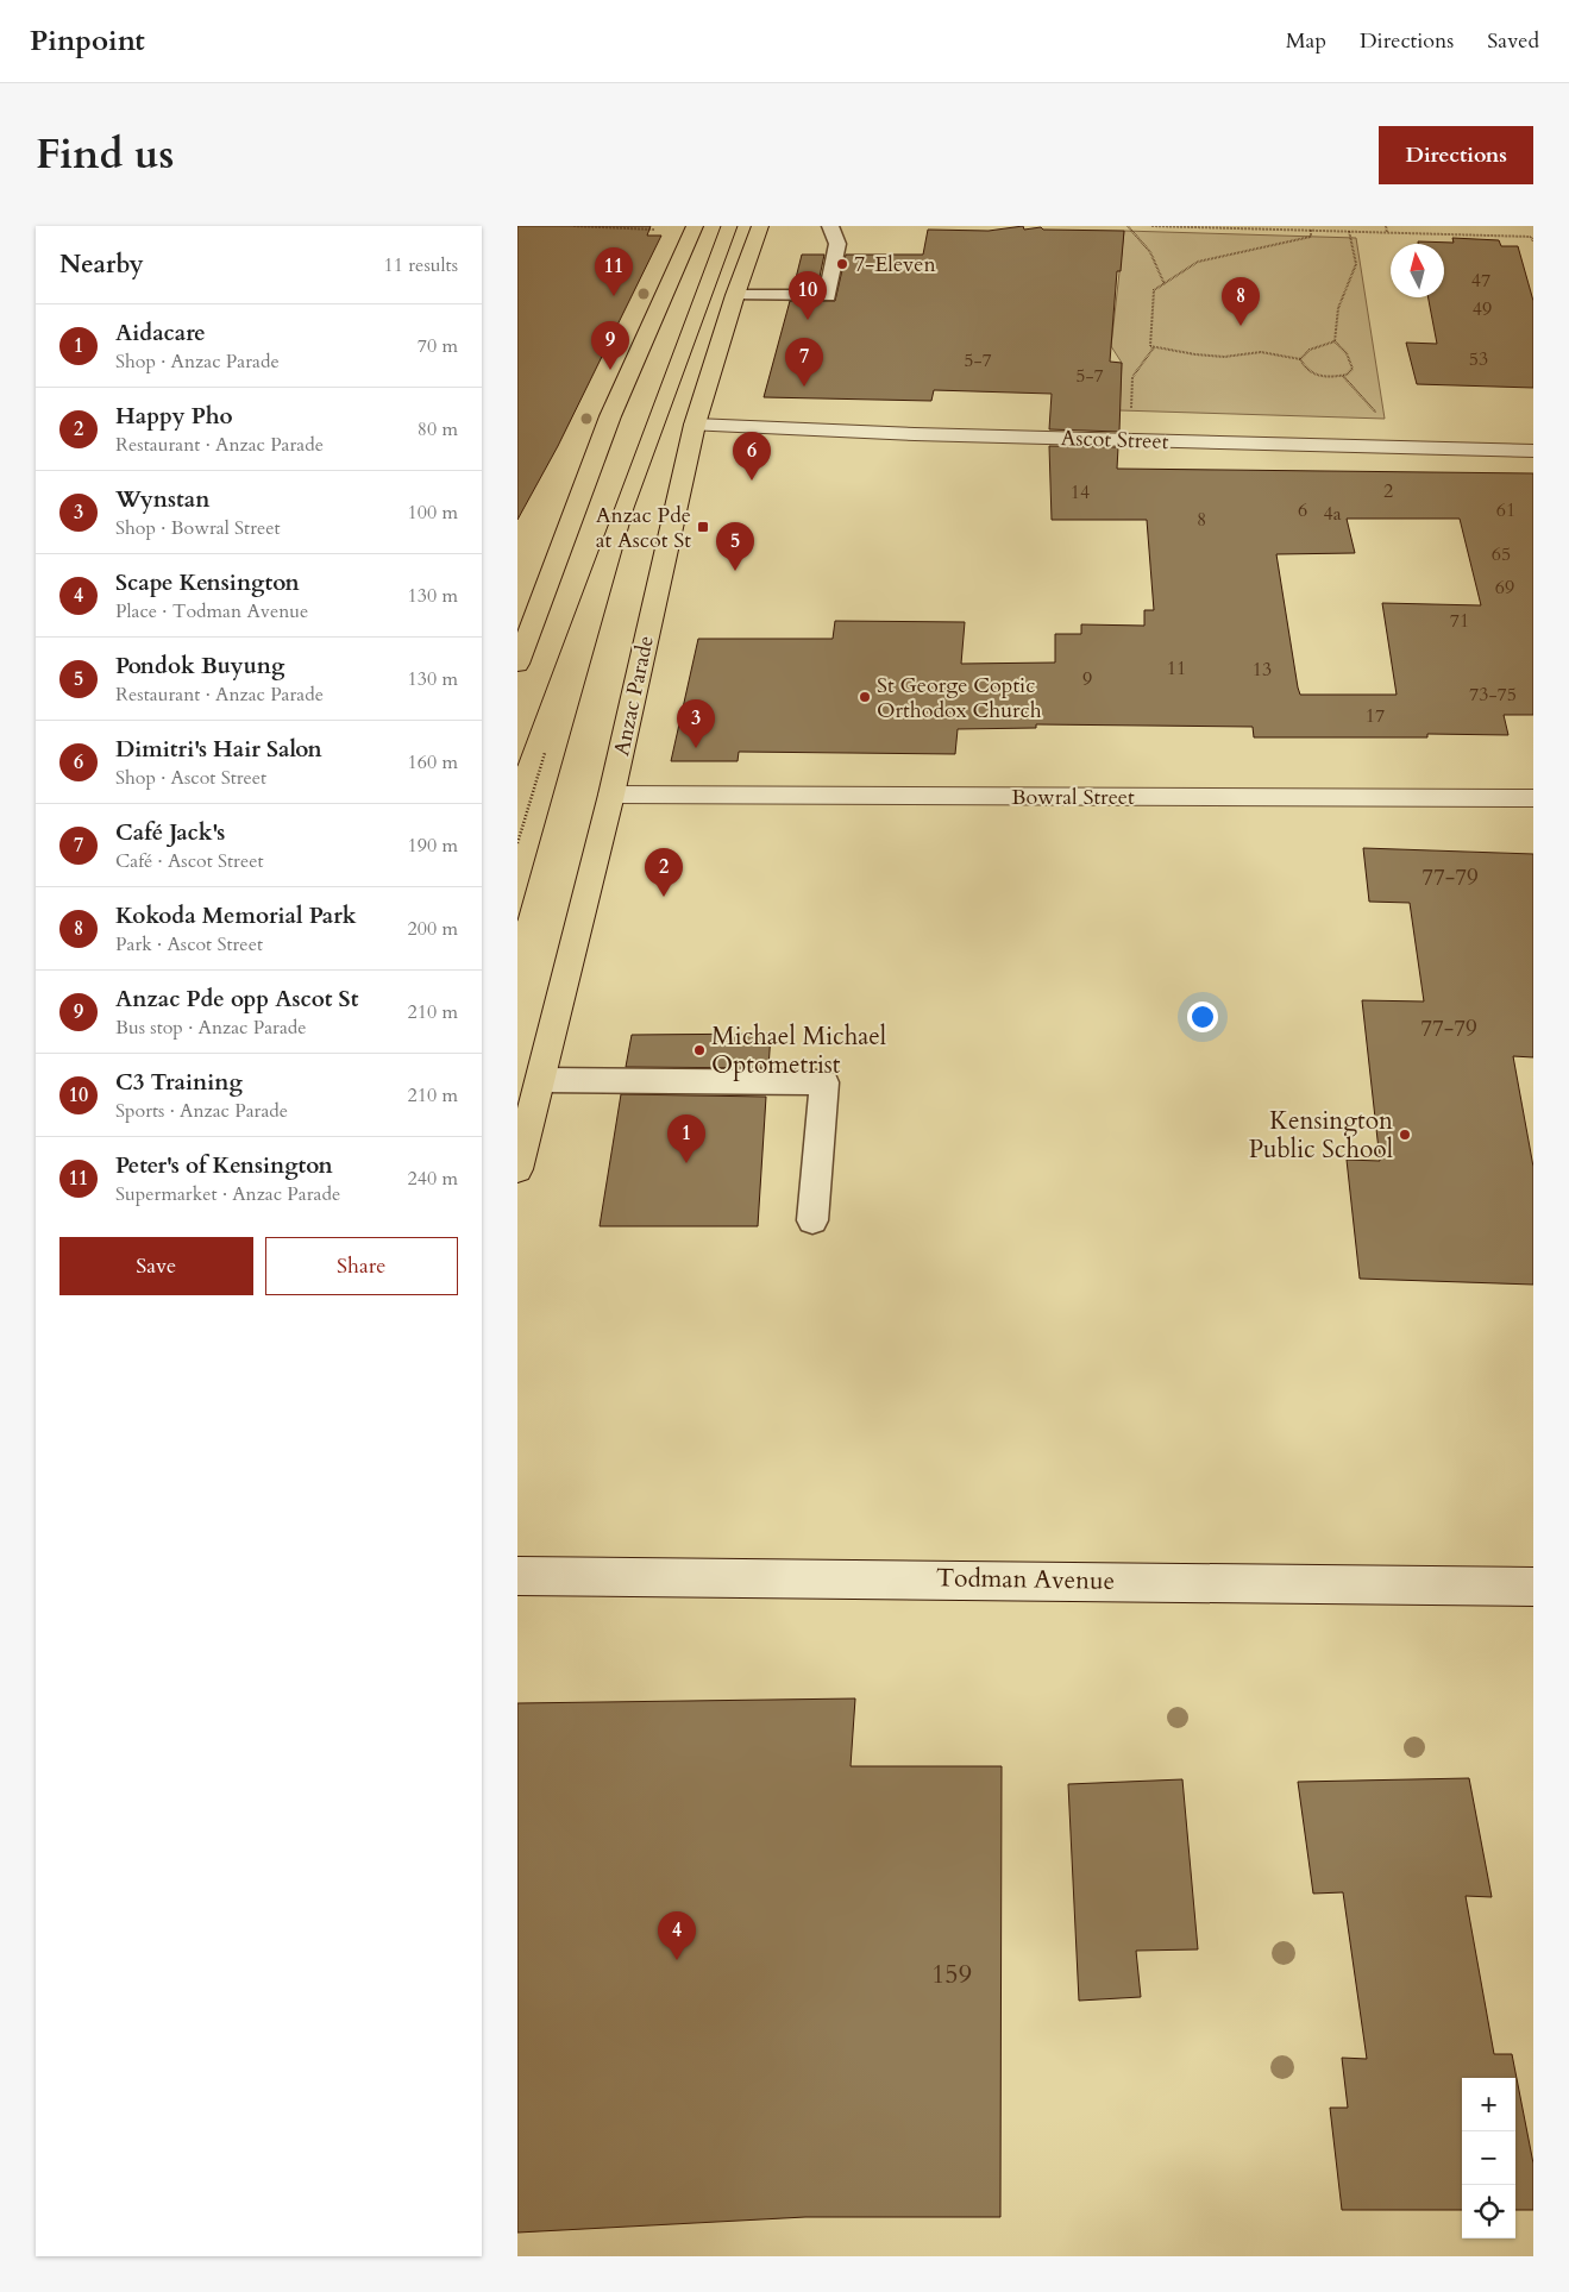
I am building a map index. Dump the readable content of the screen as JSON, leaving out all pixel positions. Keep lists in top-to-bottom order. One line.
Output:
{"streets":{"main road":["Anzac Parade"],"street":["Ascot Street","Bowral Street","Todman Avenue"]},"crossings":[["Ascot Street","Anzac Parade"],["Anzac Parade","Bowral Street"]],"places":{"other":["7-Eleven","St George Coptic Orthodox Church","Michael Michael Optometrist","Kensington Public School"],"transit":["Anzac Pde at Ascot St"]},"house_numbers":["47","49","53","5-7","5-7","2","14","6","61","4a","8","65","69","71","11","13","9","73-75","17","77-79","77-79","159"],"north":"top","page":{"header":"Pinpoint","nav":["Map","Directions","Saved"],"title":"Find us","buttons":["Directions",["Save","Share"]],"heading":["Nearby","11 results"],"pins":["11","10","8","9","7","6","5","3","2","1","4"],"list":[{"mark":"1","name":"Aidacare","note":"Shop · Anzac Parade","value":"70 m"},{"mark":"2","name":"Happy Pho","note":"Restaurant · Anzac Parade","value":"80 m"},{"mark":"3","name":"Wynstan","note":"Shop · Bowral Street","value":"100 m"},{"mark":"4","name":"Scape Kensington","note":"Place · Todman Avenue","value":"130 m"},{"mark":"5","name":"Pondok Buyung","note":"Restaurant · Anzac Parade","value":"130 m"},{"mark":"6","name":"Dimitri's Hair Salon","note":"Shop · Ascot Street","value":"160 m"},{"mark":"7","name":"Café Jack's","note":"Café · Ascot Street","value":"190 m"},{"mark":"8","name":"Kokoda Memorial Park","note":"Park · Ascot Street","value":"200 m"},{"mark":"9","name":"Anzac Pde opp Ascot St","note":"Bus stop · Anzac Parade","value":"210 m"},{"mark":"10","name":"C3 Training","note":"Sports · Anzac Parade","value":"210 m"},{"mark":"11","name":"Peter's of Kensington","note":"Supermarket · Anzac Parade","value":"240 m"}],"map_buttons":["+","−"]}}
